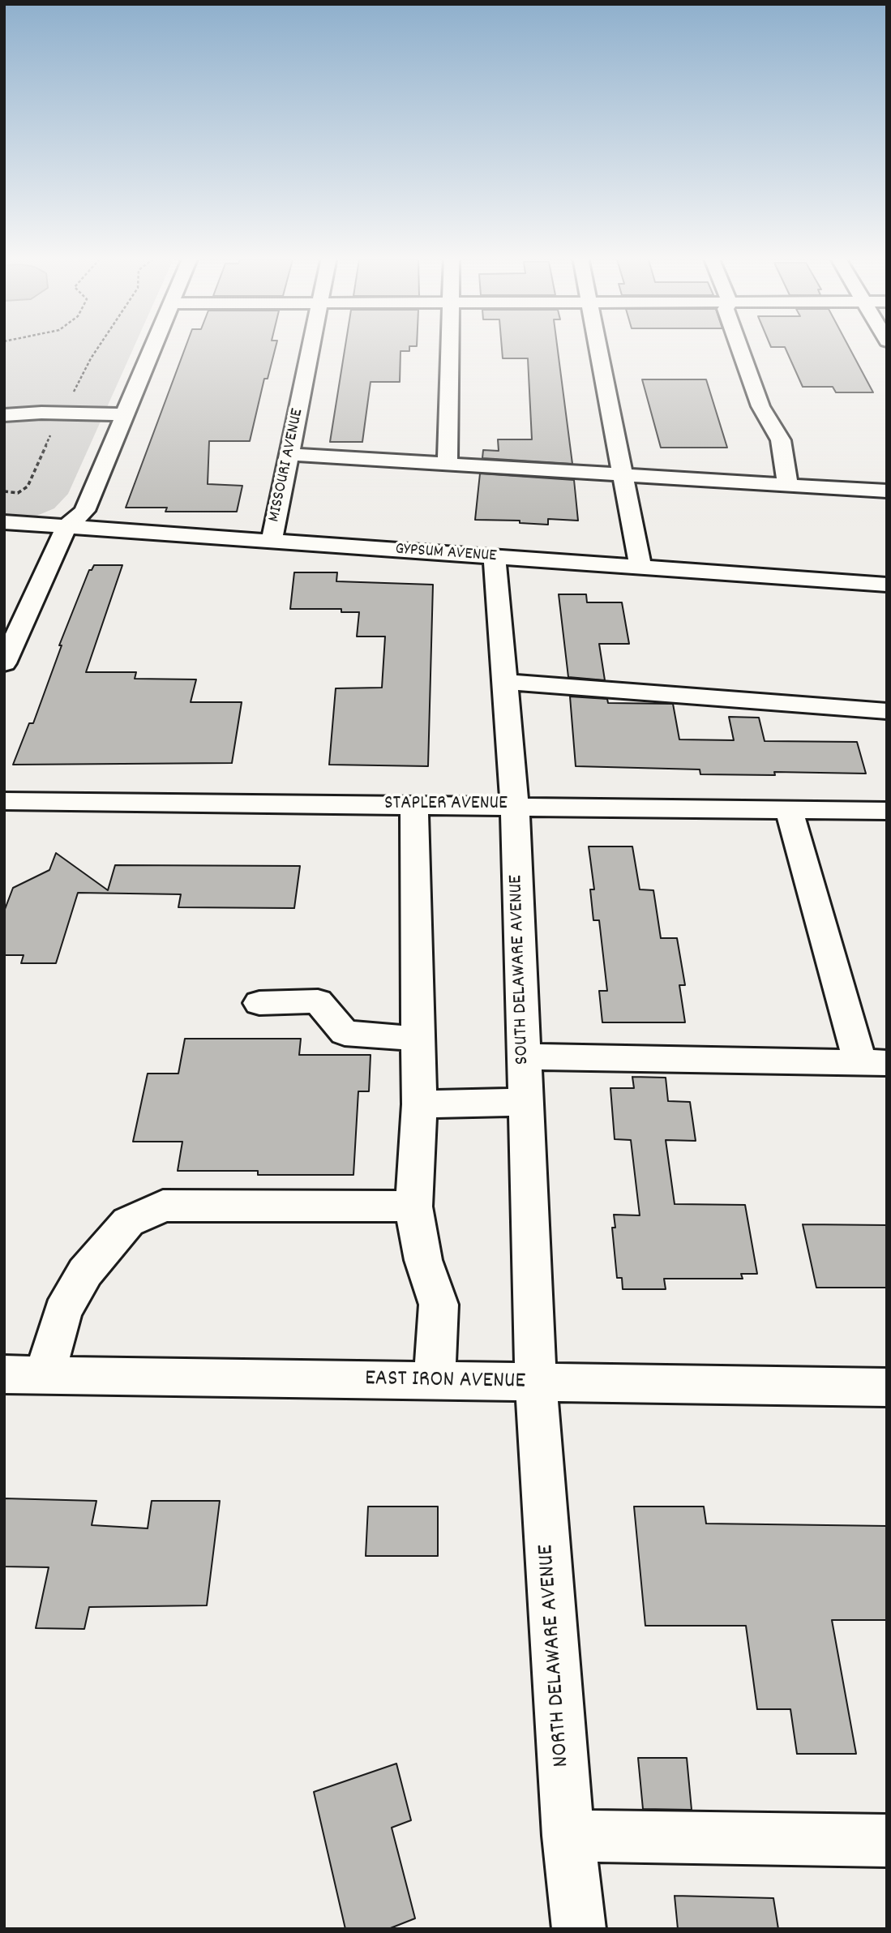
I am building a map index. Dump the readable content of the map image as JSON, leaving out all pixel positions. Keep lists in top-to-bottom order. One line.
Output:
{"streets":{"street":["MISSOURI AVENUE","GYPSUM AVENUE","STAPLER AVENUE","SOUTH DELAWARE AVENUE","EAST IRON AVENUE","NORTH DELAWARE AVENUE"]},"crossings":[["MISSOURI AVENUE","GYPSUM AVENUE"],["GYPSUM AVENUE","SOUTH DELAWARE AVENUE"],["STAPLER AVENUE","SOUTH DELAWARE AVENUE"],["SOUTH DELAWARE AVENUE","EAST IRON AVENUE"],["SOUTH DELAWARE AVENUE","NORTH DELAWARE AVENUE"],["EAST IRON AVENUE","NORTH DELAWARE AVENUE"]]}
